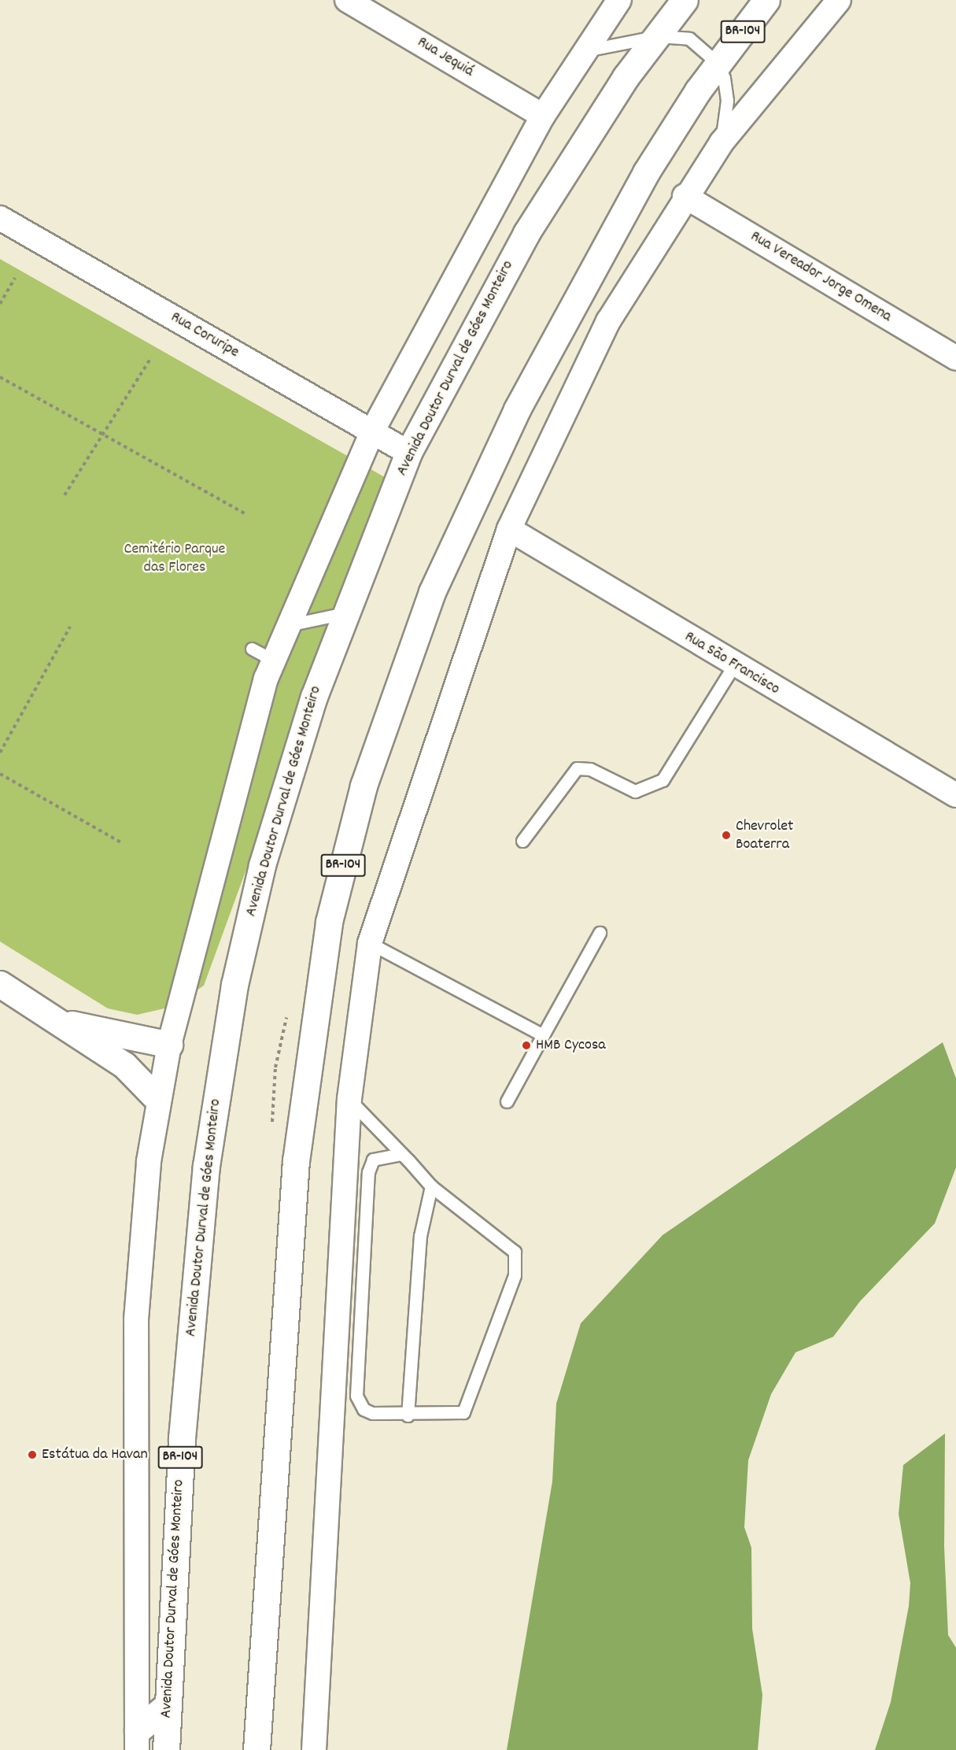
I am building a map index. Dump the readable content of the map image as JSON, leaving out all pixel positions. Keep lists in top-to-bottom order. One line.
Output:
{"streets":{"main road":["BR-104","Avenida Doutor Durval de Góes Monteiro"],"street":["Rua Jequiá","Rua Vereador Jorge Omena","Rua Coruripe","Rua São Francisco"]},"crossings":[["Rua Coruripe","Avenida Doutor Durval de Góes Monteiro"]],"parks":["Cemitério Parque das Flores"],"places":["Chevrolet Boaterra","HMB Cycosa","Estátua da Havan"]}
